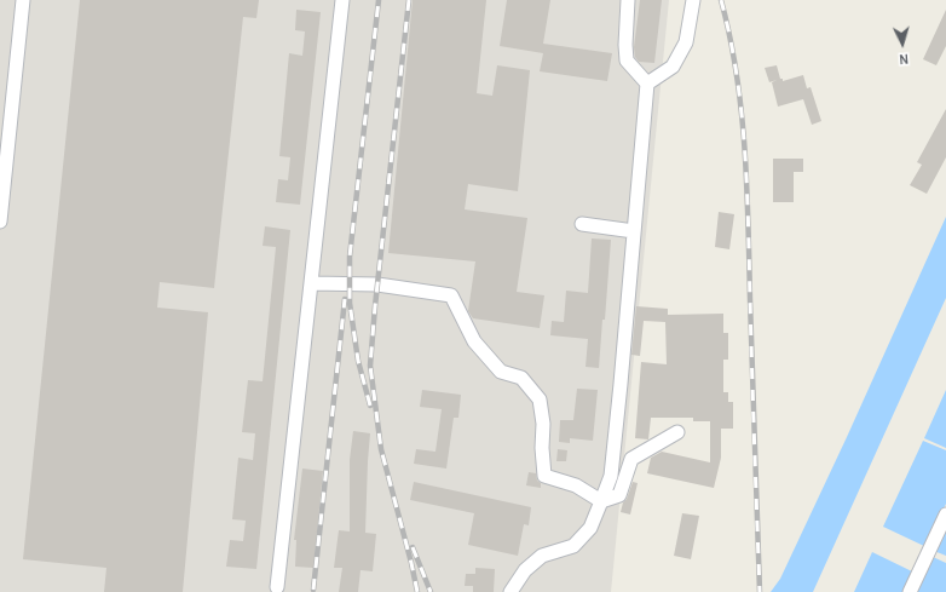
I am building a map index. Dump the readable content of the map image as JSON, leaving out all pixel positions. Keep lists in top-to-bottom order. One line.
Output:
{"north":"bottom"}
